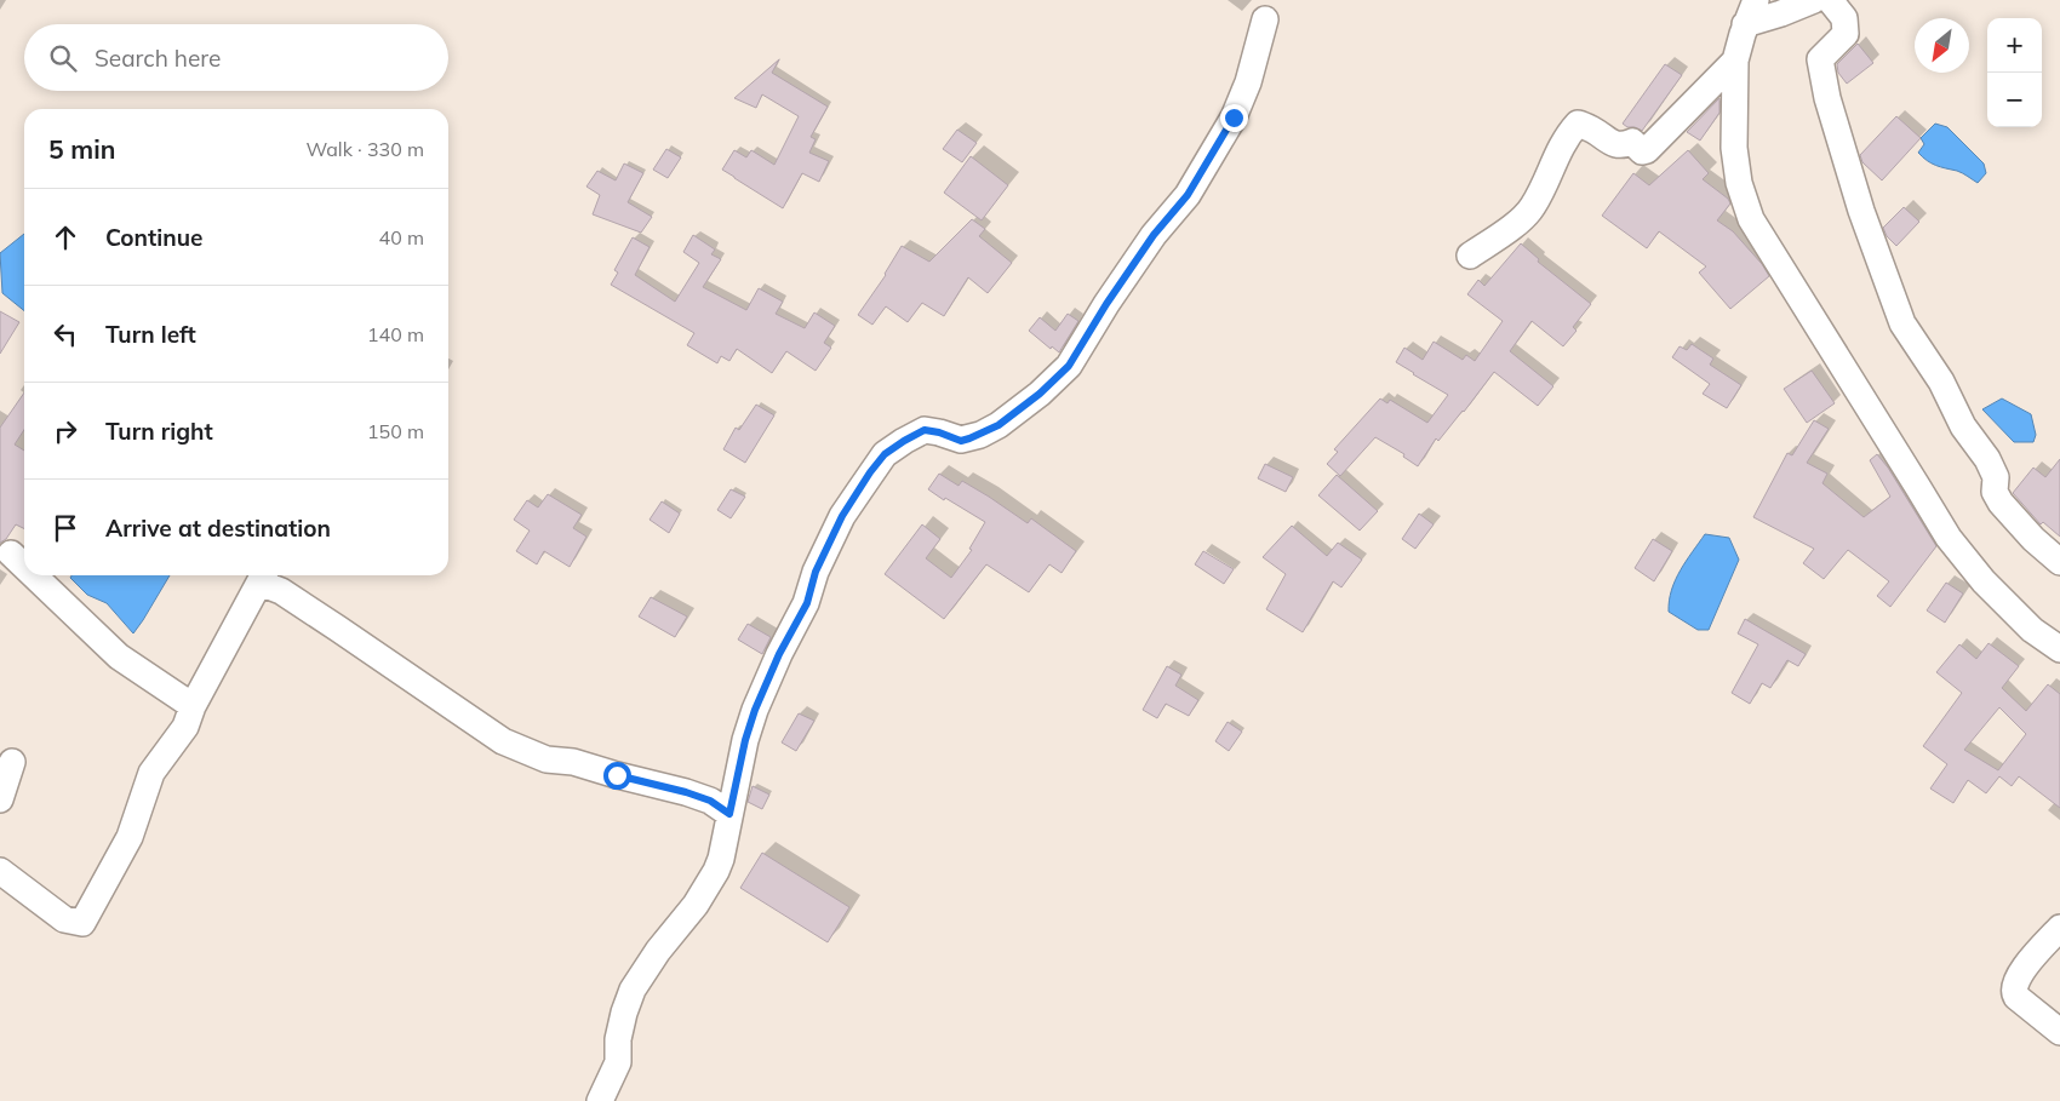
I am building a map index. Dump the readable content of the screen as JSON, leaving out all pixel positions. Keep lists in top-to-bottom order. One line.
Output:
{"north":"bottom left","page":{"map_buttons":["+","−"],"search":"Search here","heading":["5 min","Walk · 330 m"],"list":[["Continue","40 m"],["Turn left","140 m"],["Turn right","150 m"],"Arrive at destination"]}}
